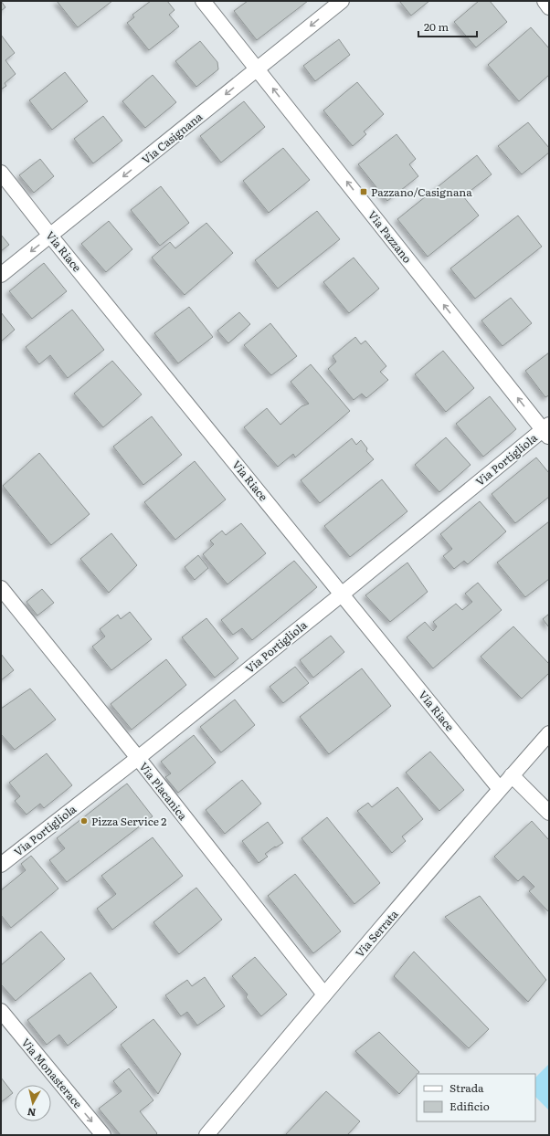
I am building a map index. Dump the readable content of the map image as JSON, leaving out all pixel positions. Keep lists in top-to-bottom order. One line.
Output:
{"streets":{"street":["Via Casignana","Via Pazzano","Via Riace","Via Portigliola","Via Placanica","Via Serrata","Via Monasterace"]},"crossings":[["Via Casignana","Via Pazzano"],["Via Casignana","Via Riace"],["Via Pazzano","Via Portigliola"],["Via Riace","Via Portigliola"],["Via Riace","Via Serrata"],["Via Portigliola","Via Placanica"],["Via Placanica","Via Serrata"]],"one_way":["Via Casignana","Via Pazzano","Via Monasterace"],"places":{"transit":["Pazzano/Casignana"],"other":["Pizza Service 2"]},"legend":["Strada","Edificio"],"scale_bar":"20 m","north":"bottom"}
